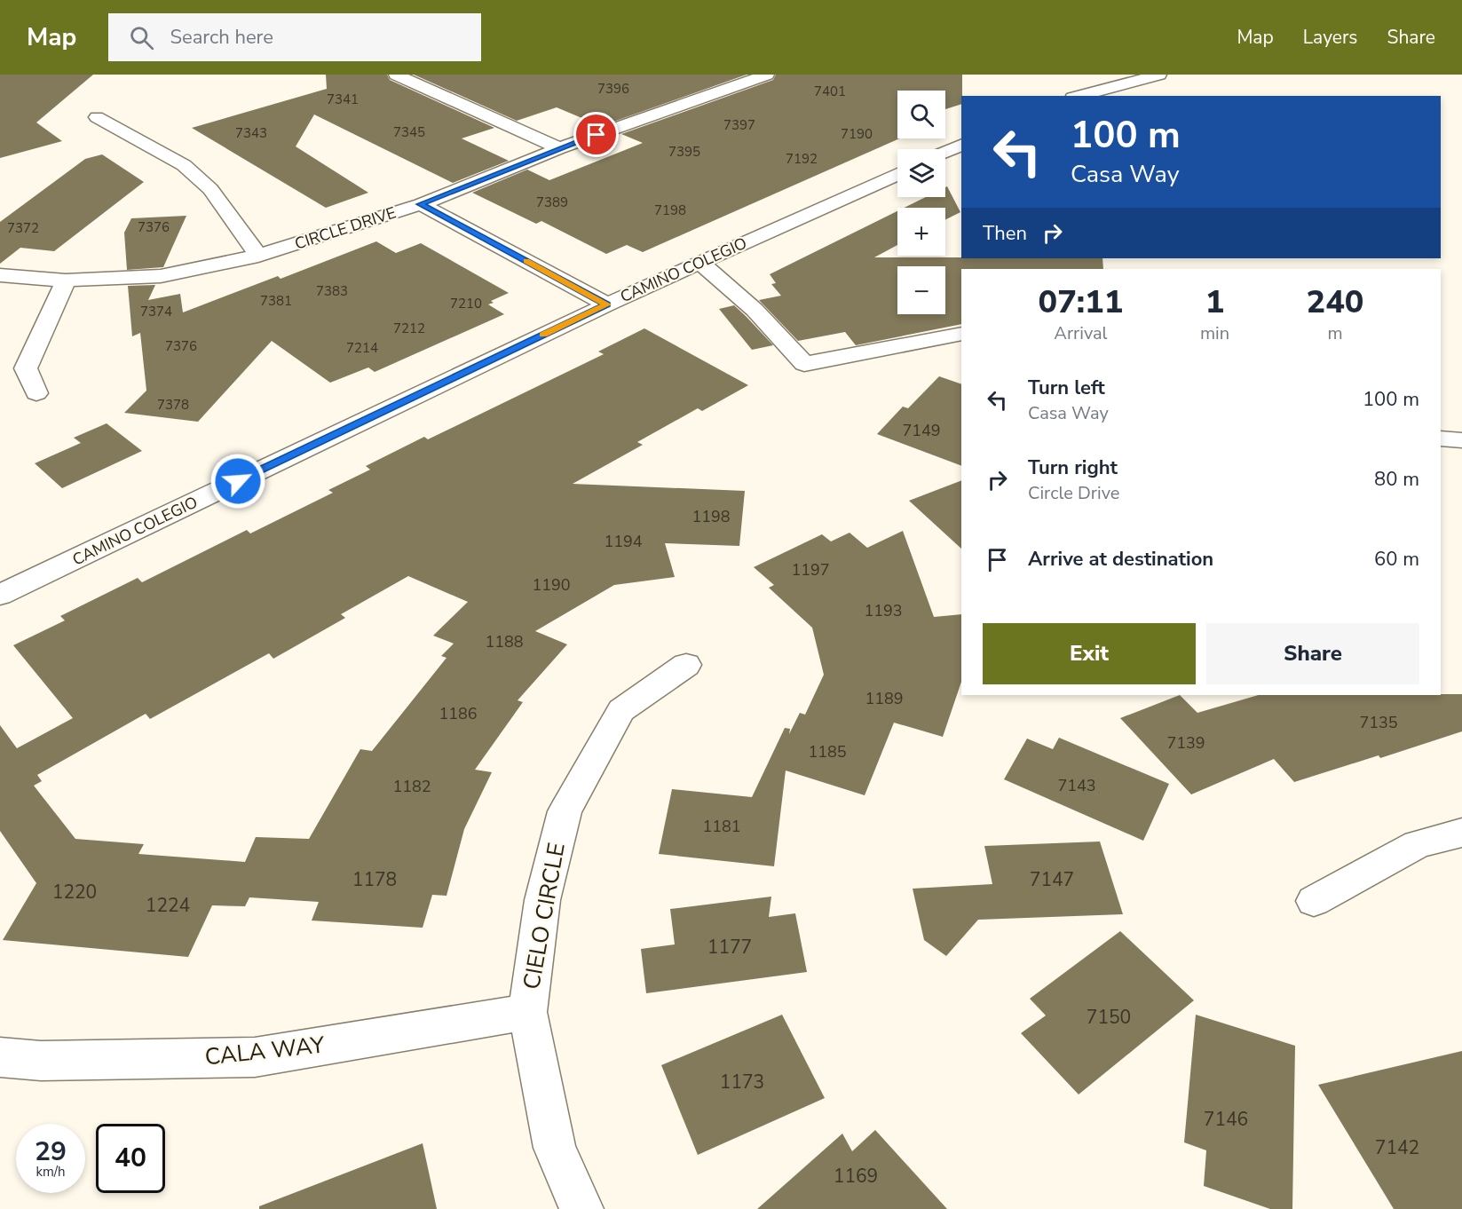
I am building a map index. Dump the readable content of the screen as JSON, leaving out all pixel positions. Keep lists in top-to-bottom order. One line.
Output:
{"streets":{"street":["CIRCLE DRIVE","CAMINO COLEGIO","CIELO CIRCLE","CALA WAY"]},"crossings":[["CIELO CIRCLE","CALA WAY"]],"house_numbers":["7396","7401","7341","7397","7345","7343","7190","7395","7192","7389","7198","7376","7372","7383","7381","7210","7374","7212","7376","7214","7378","7149","1198","1194","1197","1190","1193","1188","1189","1186","7135","7139","1185","7143","1182","1181","1178","7147","1220","1224","1177","7150","1173","7146","7142","1169"],"page":{"header":"Map","search":"Search here","nav":["Map","Layers","Share"],"map_buttons":["+","−"],"turn":["100 m","Casa Way"],"then":"Then","eta":["07:11","Arrival","1","min","240","m"],"list":[{"name":"Turn left","note":"Casa Way","value":"100 m"},{"name":"Turn right","note":"Circle Drive","value":"80 m"},{"name":"Arrive at destination","value":"60 m"}],"buttons":["Exit","Share"],"speed":"29 km/h","limit":"40"}}
